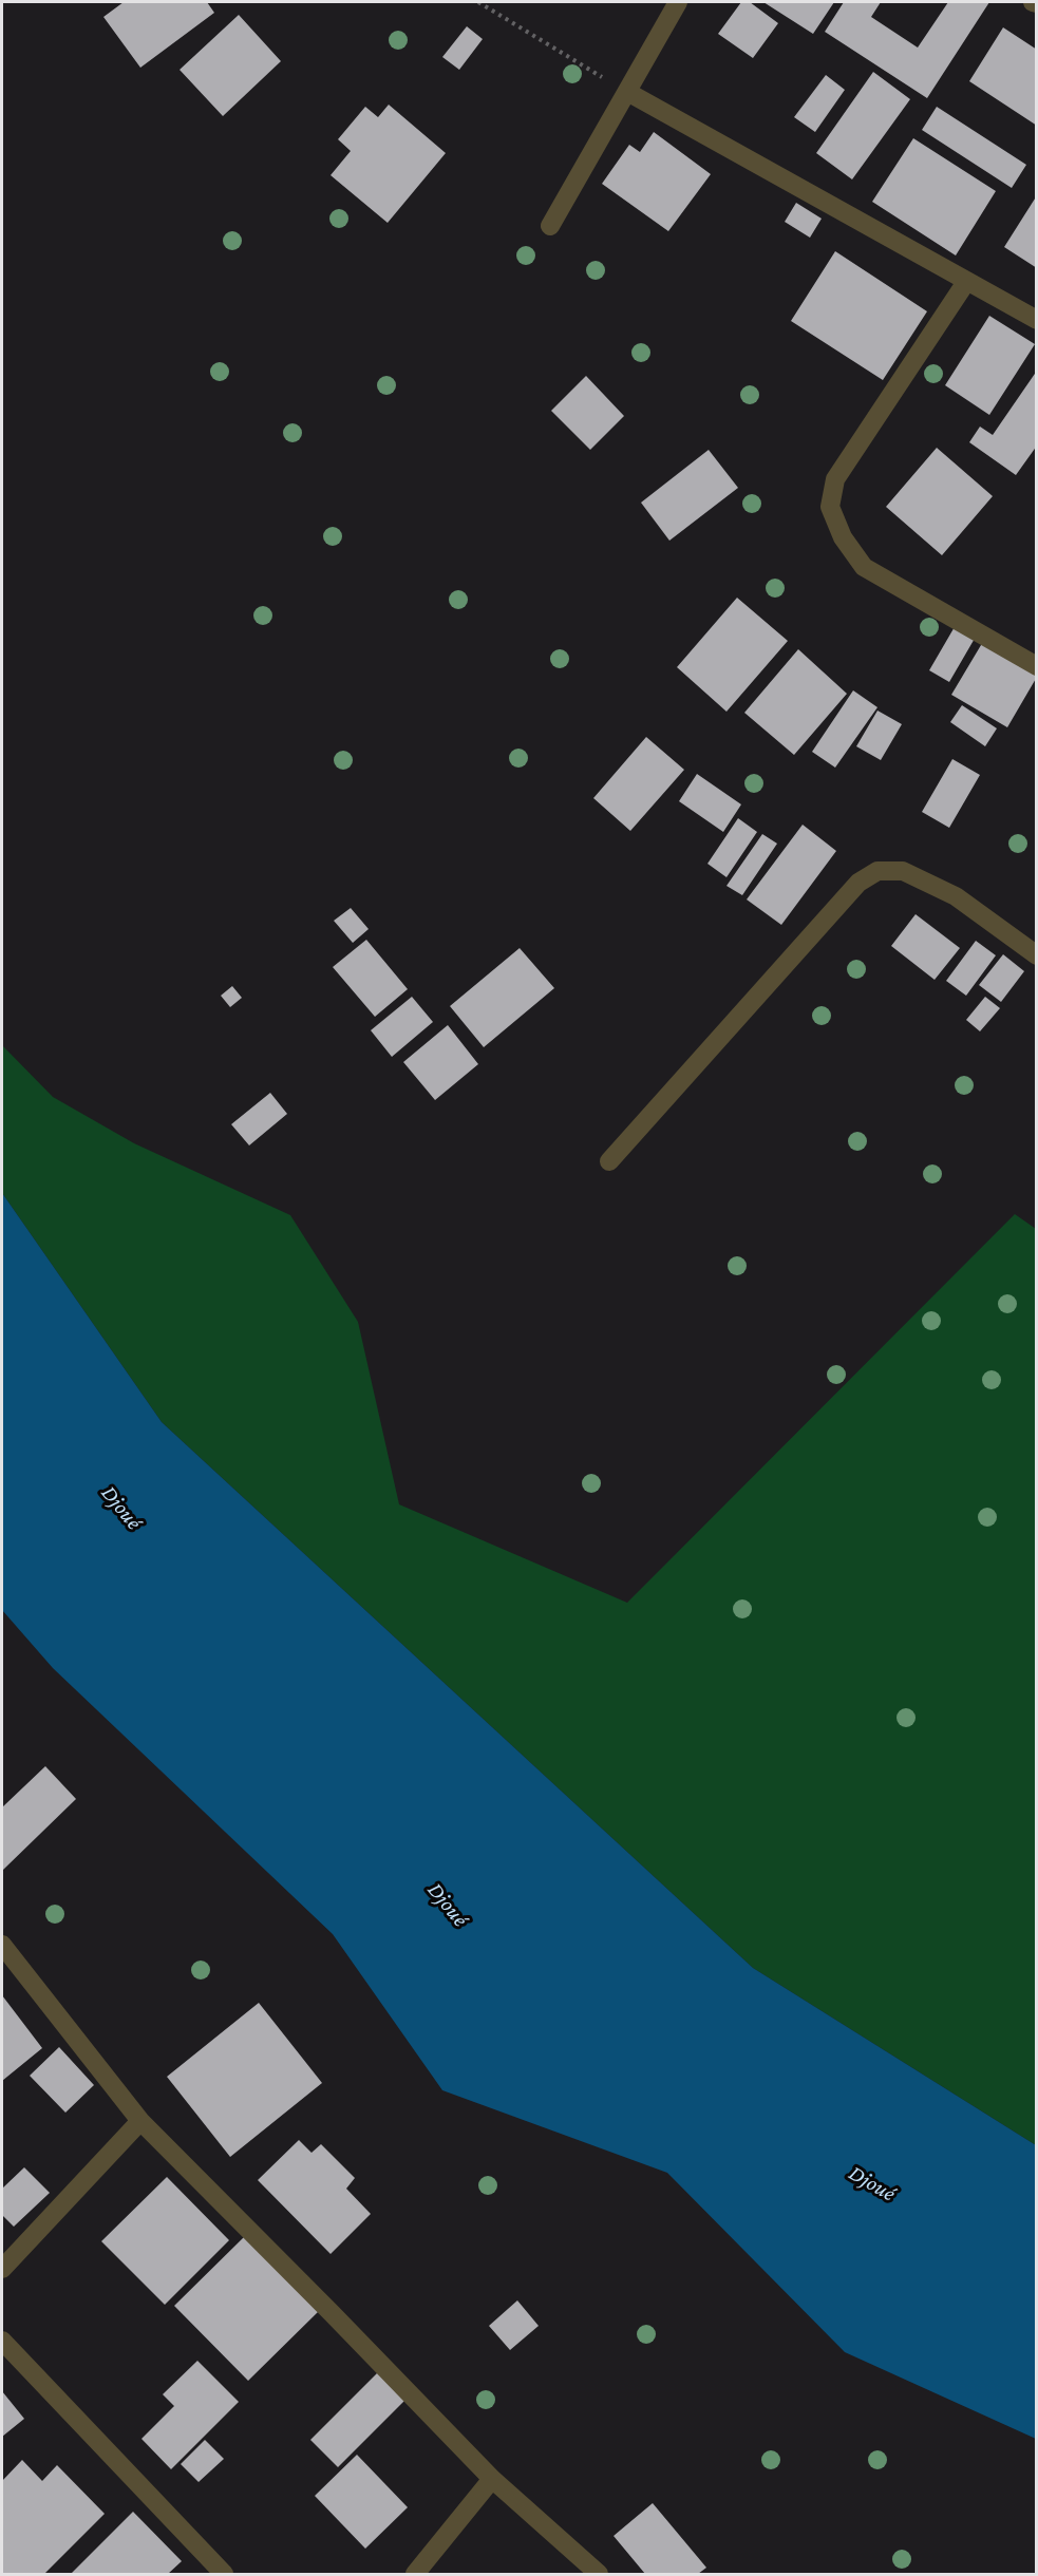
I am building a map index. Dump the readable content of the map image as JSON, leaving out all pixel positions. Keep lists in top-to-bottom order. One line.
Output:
{"water":["Djoué"]}
